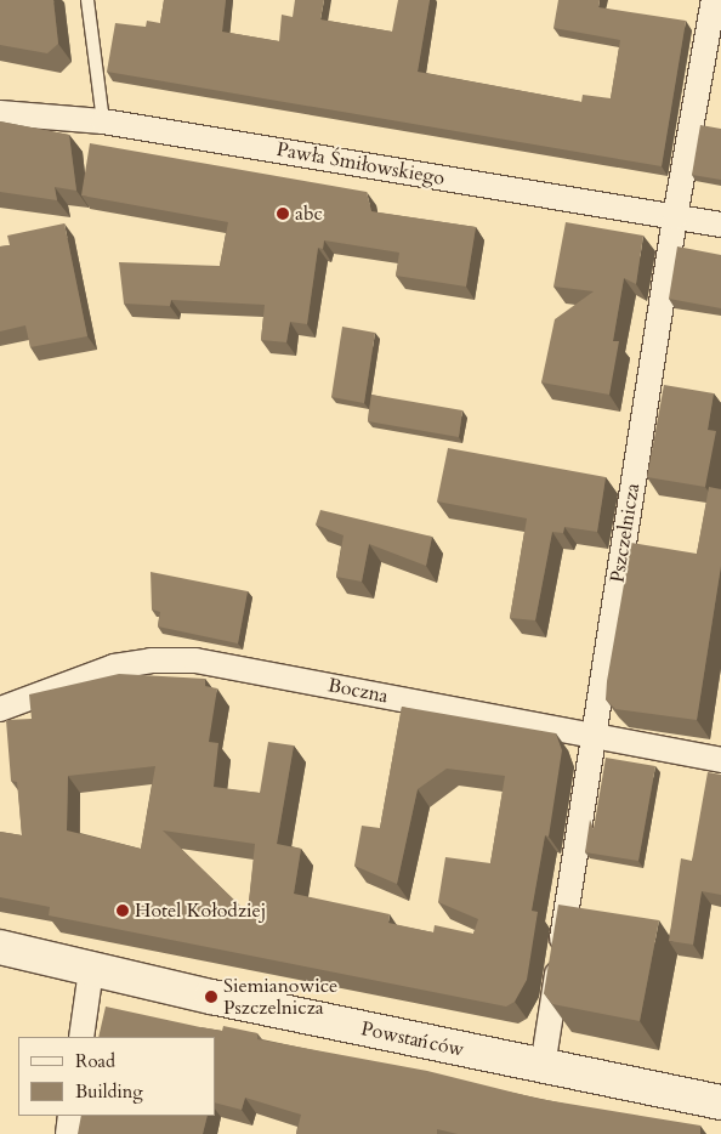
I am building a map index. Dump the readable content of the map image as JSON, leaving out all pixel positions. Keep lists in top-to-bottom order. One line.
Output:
{"streets":{"street":["Pawła Śmiłowskiego","Pszczelnicza","Boczna","Powstańców"]},"crossings":[["Pawła Śmiłowskiego","Pszczelnicza"],["Pszczelnicza","Boczna"],["Pszczelnicza","Powstańców"]],"places":["abc","Hotel Kołodziej","Siemianowice Pszczelnicza"],"legend":["Road","Building"]}
